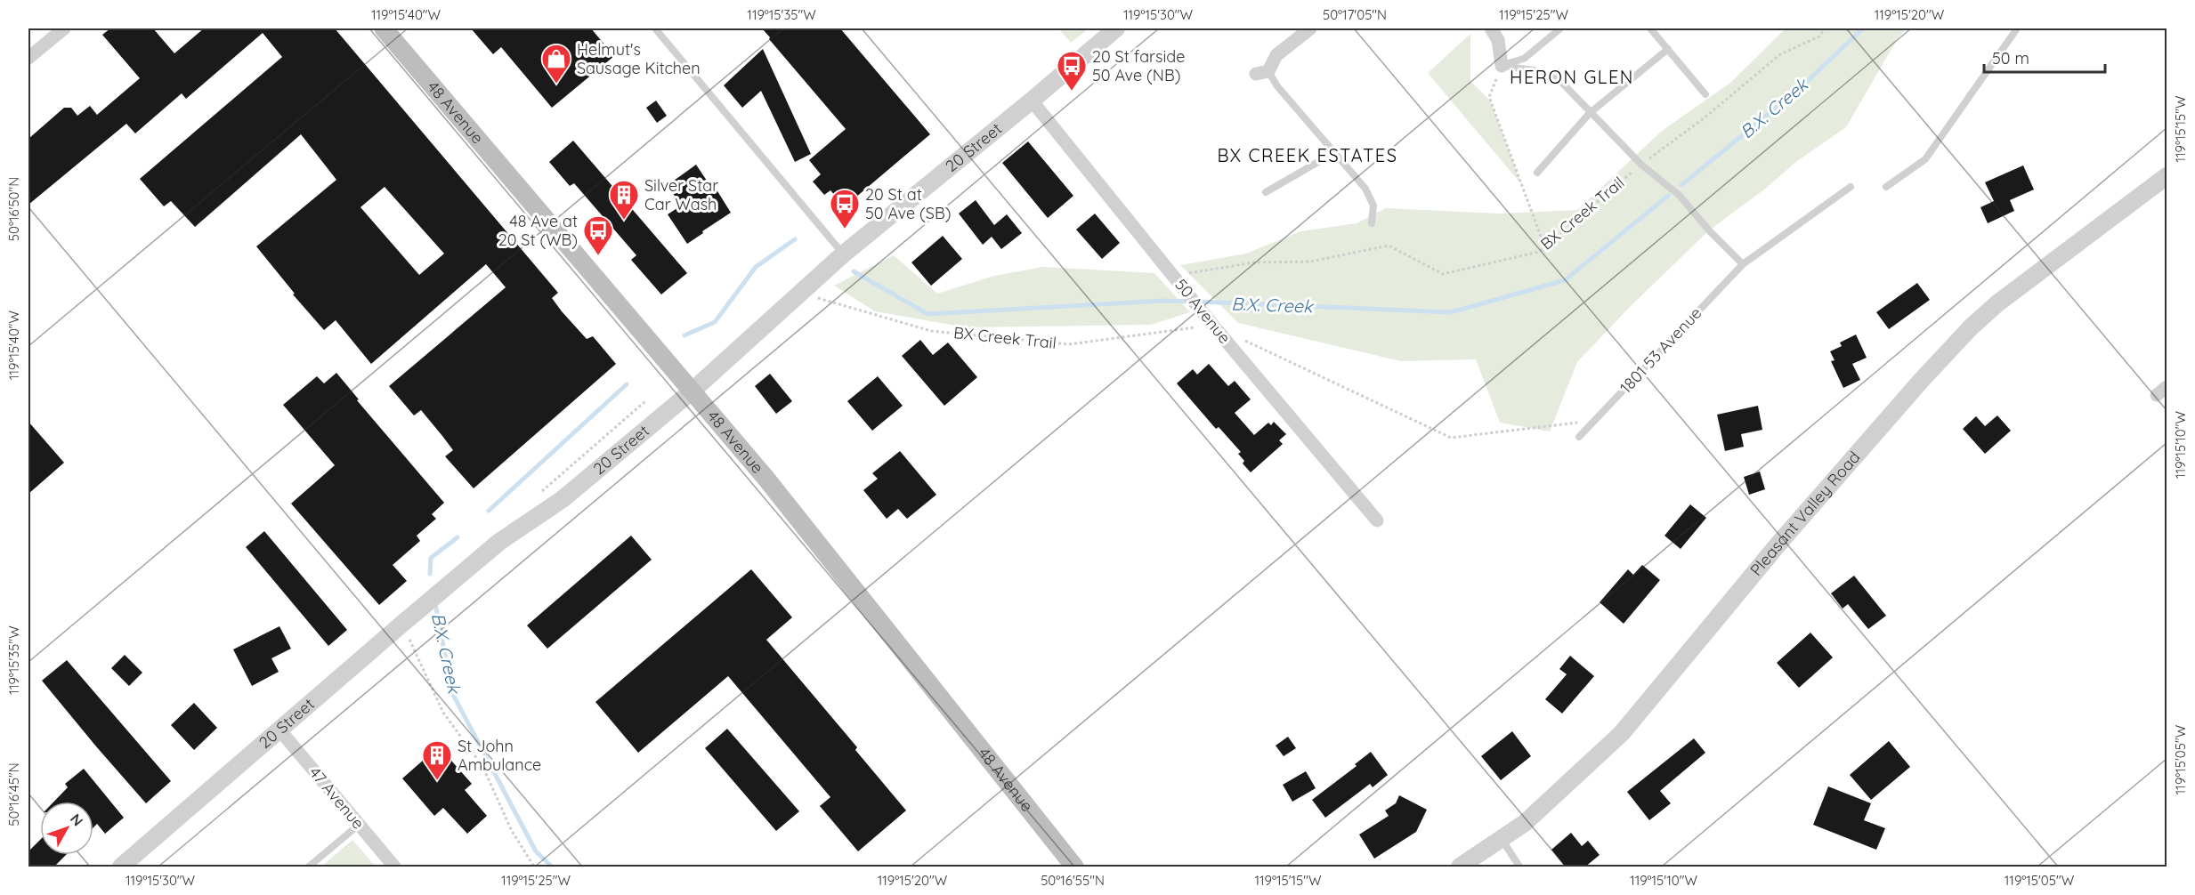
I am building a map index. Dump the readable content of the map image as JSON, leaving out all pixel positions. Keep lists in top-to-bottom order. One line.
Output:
{"streets":{"main road":["48 Avenue"],"street":["20 Street","50 Avenue","Pleasant Valley Road","47 Avenue"],"lane":["1801 53 Avenue"],"path":["BX Creek Trail"]},"crossings":[["48 Avenue","20 Street"],["20 Street","BX Creek Trail"],["20 Street","50 Avenue"],["20 Street","47 Avenue"],["BX Creek Trail","50 Avenue"]],"districts":["HERON GLEN","BX CREEK ESTATES"],"water":["B.X. Creek"],"places":{"shop":["Helmut's Sausage Kitchen"],"bus stop":["20 St farside 50 Ave (NB)","20 St at 50 Ave (SB)","48 Ave at 20 St (WB)"],"building":["Silver Star Car Wash","St John Ambulance"]},"scale_bar":"50 m","north":"top right","coordinates":["119°15'40\"W","119°15'35\"W","119°15'30\"W","50°17'05\"N","119°15'25\"W","119°15'20\"W","119°15'15\"W","50°16'50\"N","119°15'10\"W","119°15'05\"W","50°16'45\"N","50°16'55\"N"]}
